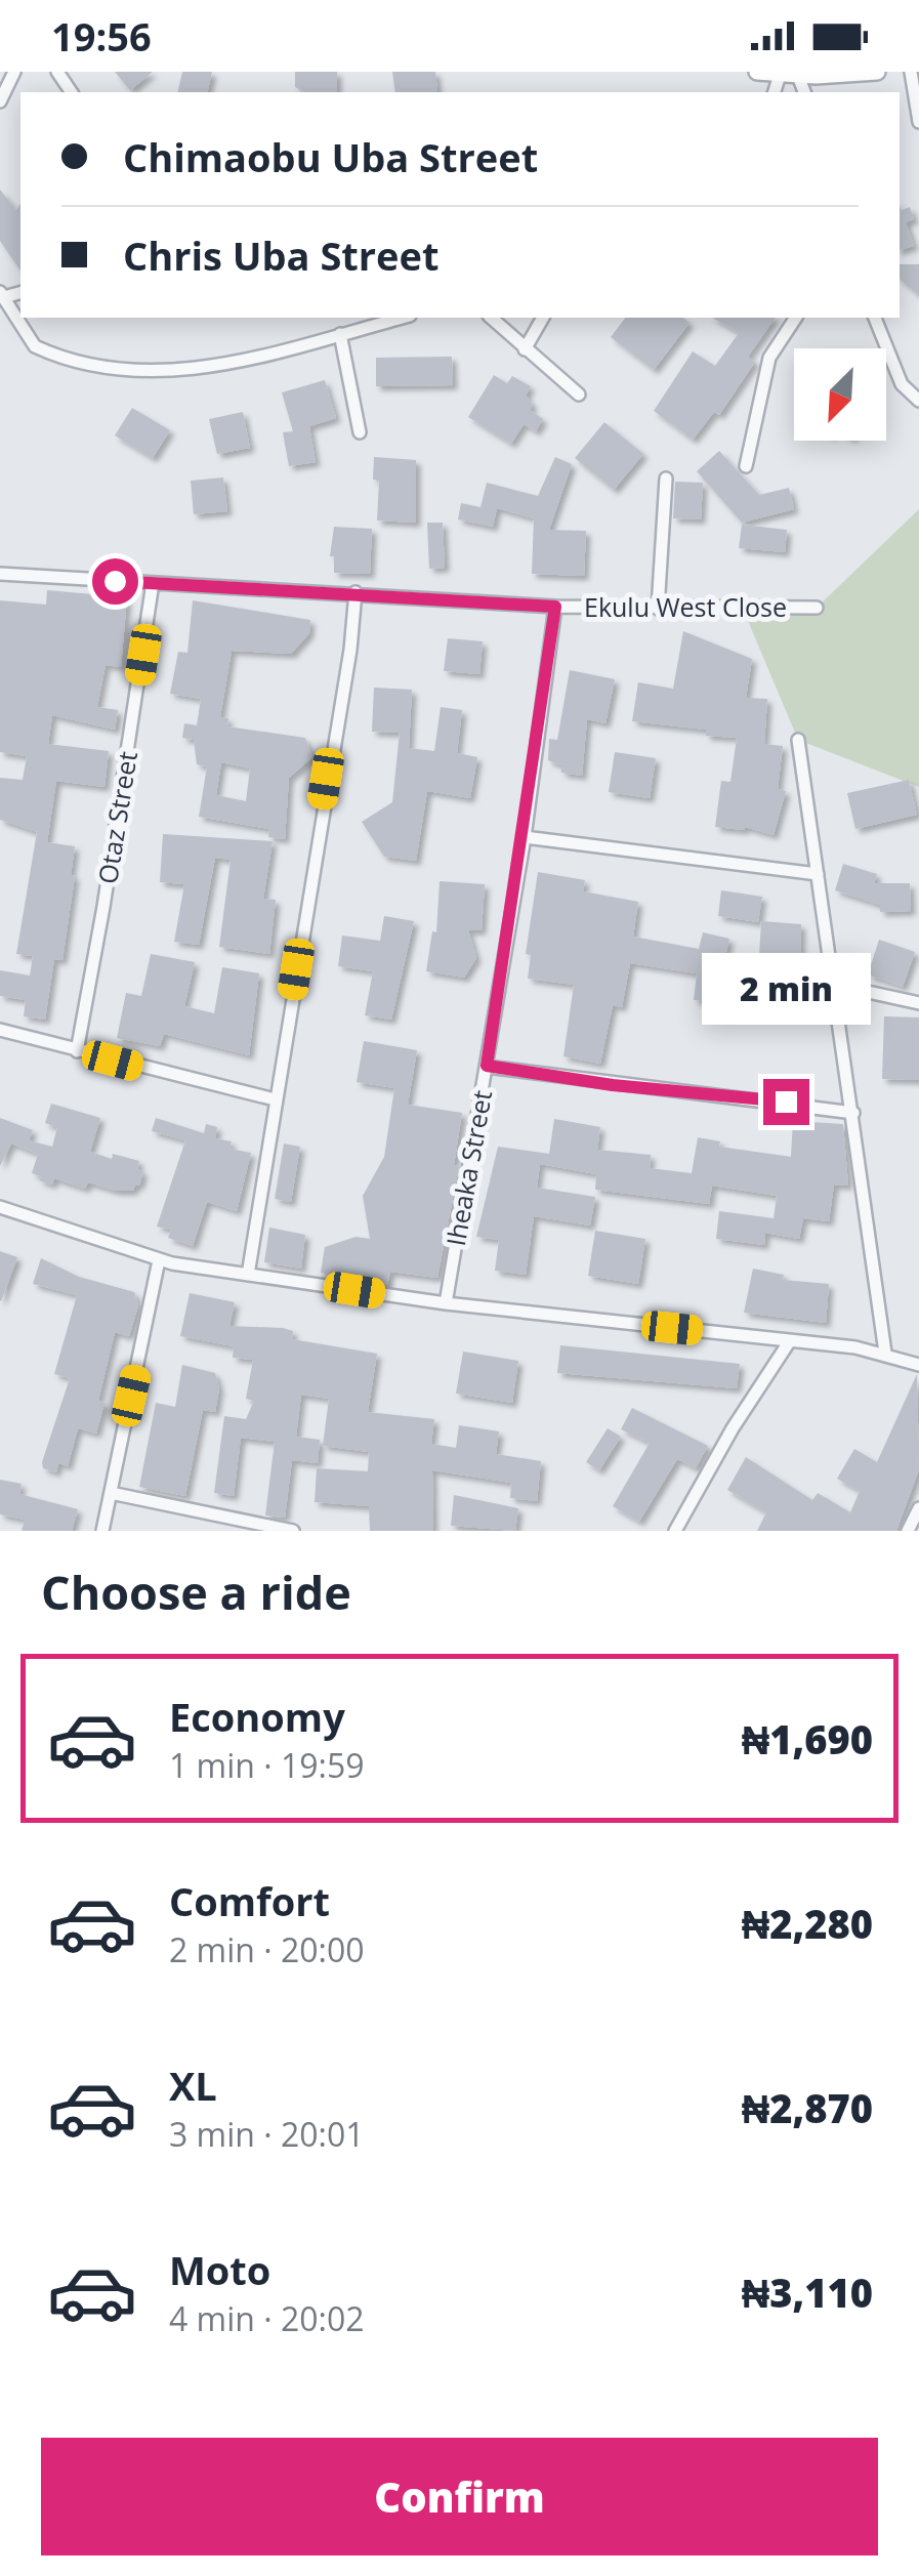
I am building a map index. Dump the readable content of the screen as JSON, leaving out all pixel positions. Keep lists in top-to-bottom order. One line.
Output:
{"streets":{"street":["Ekulu West Close","Otaz Street","Iheaka Street"]},"crossings":[["Ekulu West Close","Otaz Street"],["Ekulu West Close","Iheaka Street"]],"north":"bottom left","page":{"status":"19:56","banner":["Chimaobu Uba Street","Chris Uba Street"],"bubble":"2 min","heading":"Choose a ride","list":[{"name":"Economy","note":"1 min · 19:59","value":"₦1,690"},{"name":"Comfort","note":"2 min · 20:00","value":"₦2,280"},{"name":"XL","note":"3 min · 20:01","value":"₦2,870"},{"name":"Moto","note":"4 min · 20:02","value":"₦3,110"}],"buttons":"Confirm"}}
